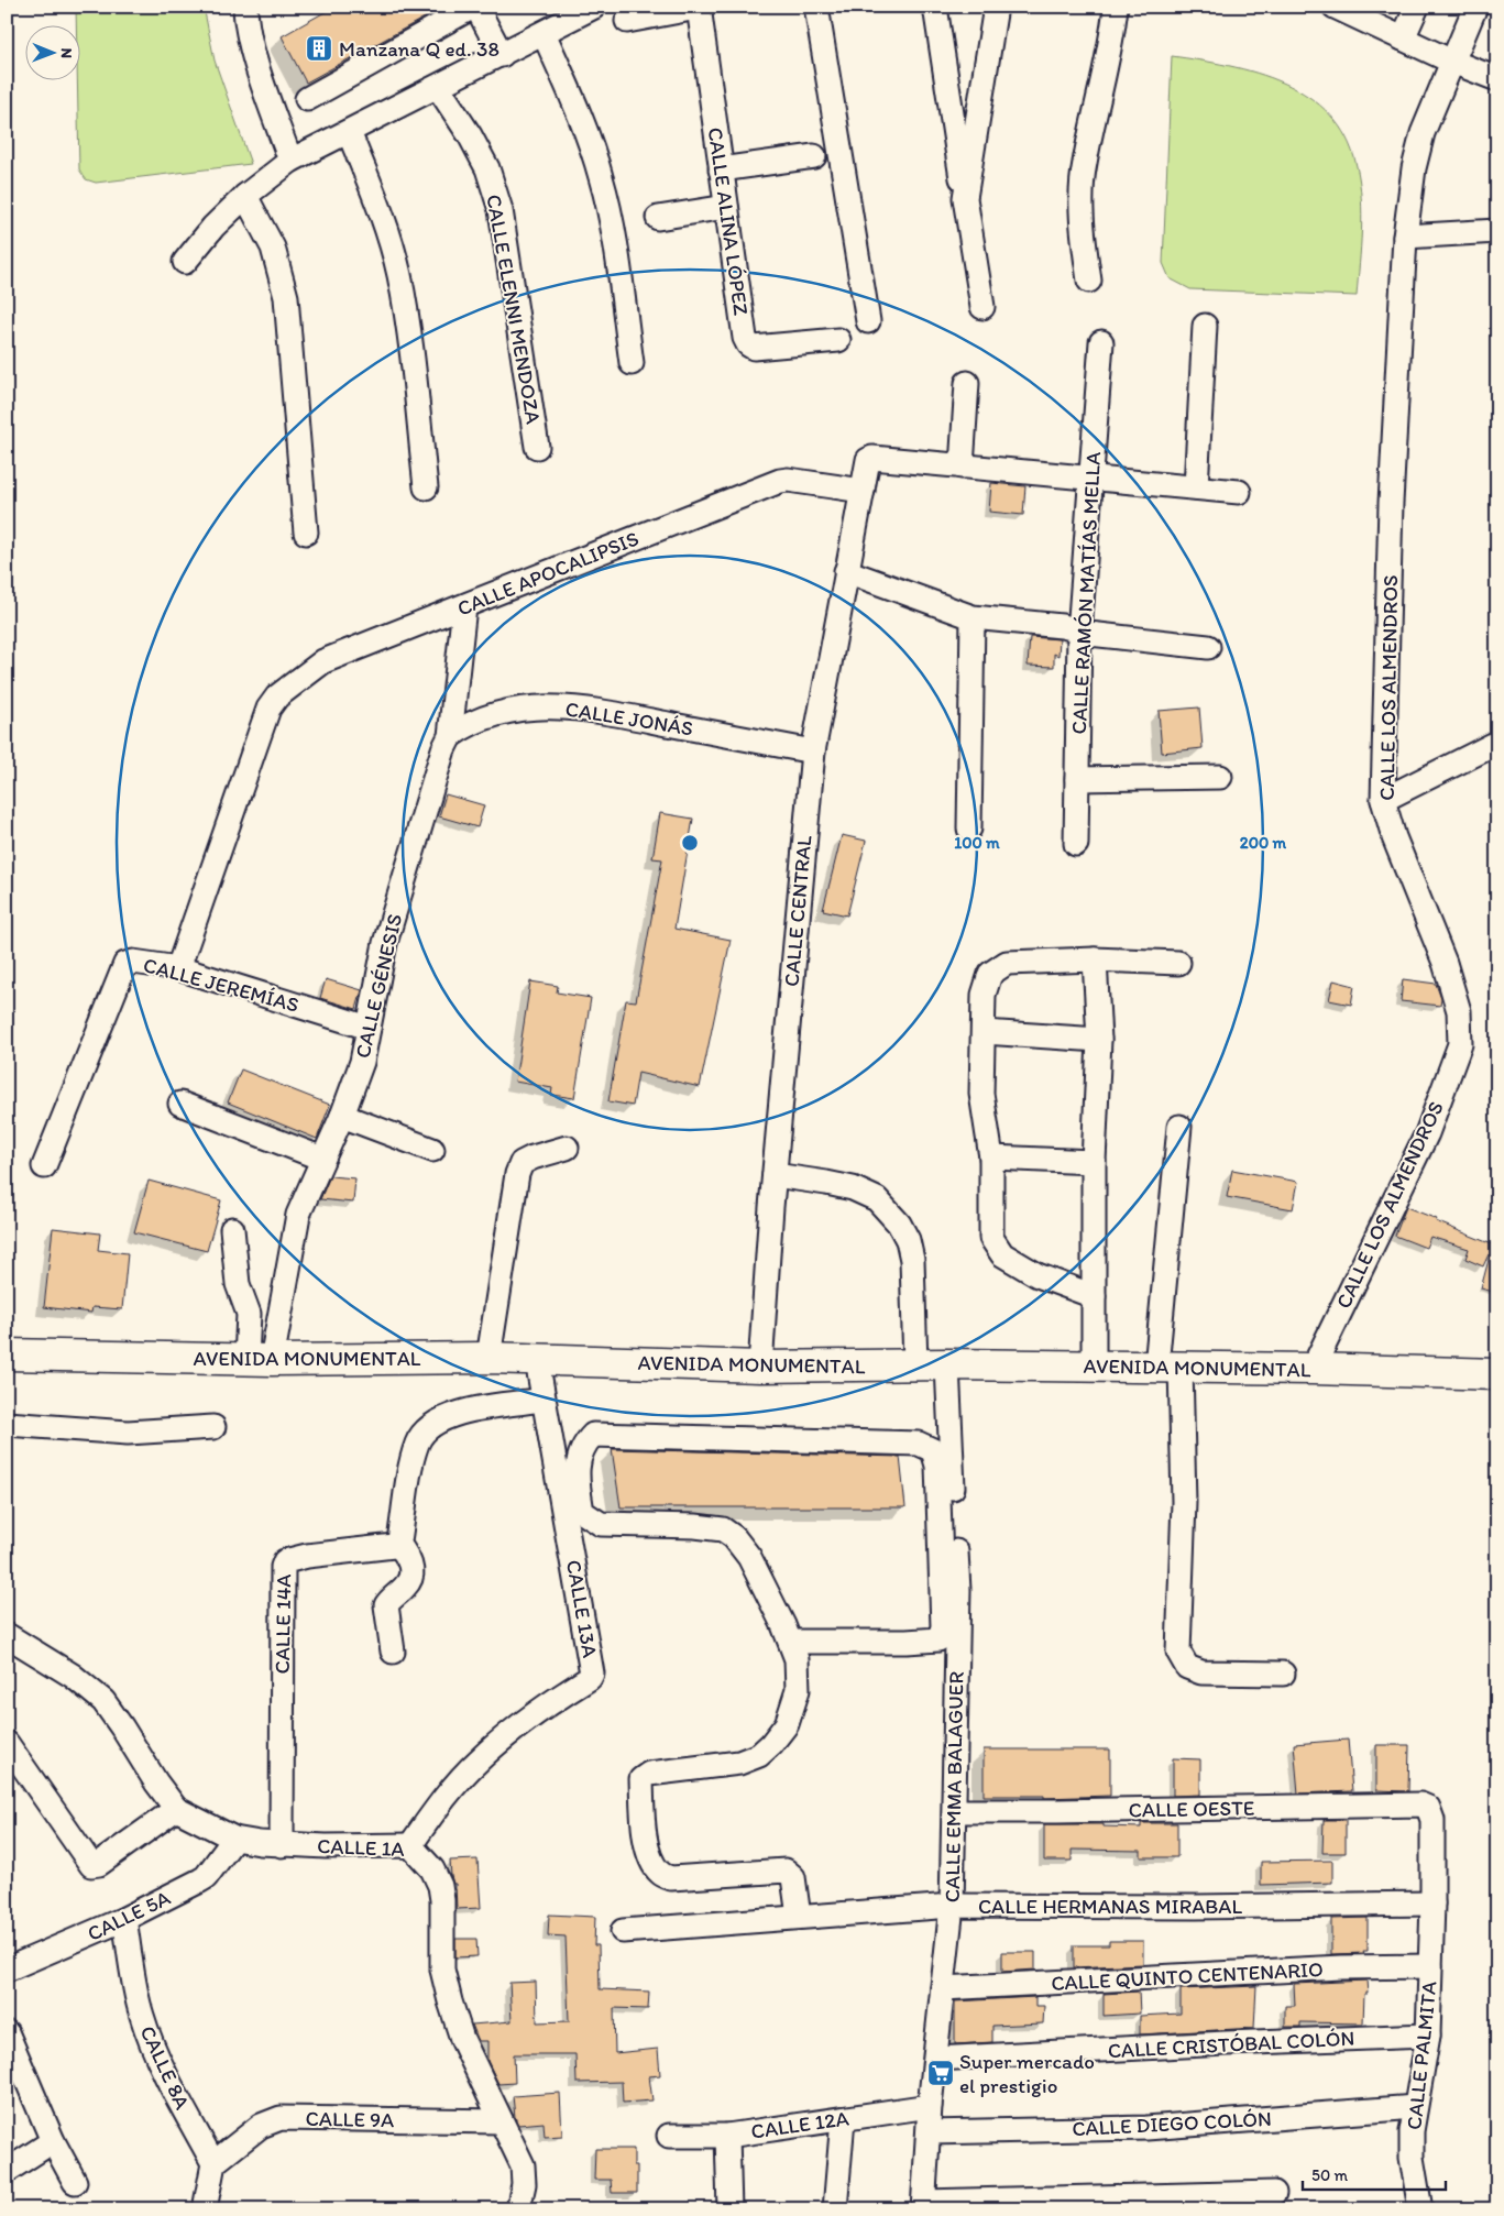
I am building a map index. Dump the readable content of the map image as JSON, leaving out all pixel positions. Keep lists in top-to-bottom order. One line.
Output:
{"streets":{"main road":["AVENIDA MONUMENTAL"],"street":["CALLE ALINA LÓPEZ","CALLE ELENNI MENDOZA","CALLE APOCALIPSIS","CALLE RAMÓN MATÍAS MELLA","CALLE LOS ALMENDROS","CALLE JONÁS","CALLE CENTRAL","CALLE JEREMÍAS","CALLE GÉNESIS","CALLE 13A","CALLE 14A","CALLE EMMA BALAGUER","CALLE OESTE","CALLE 1A","CALLE HERMANAS MIRABAL","CALLE 5A","CALLE QUINTO CENTENARIO","CALLE CRISTÓBAL COLÓN","CALLE PALMITA","CALLE 8A","CALLE 9A","CALLE DIEGO COLÓN","CALLE 12A"]},"crossings":[["CALLE APOCALIPSIS","CALLE CENTRAL"],["CALLE APOCALIPSIS","CALLE JEREMÍAS"],["CALLE APOCALIPSIS","CALLE GÉNESIS"],["CALLE LOS ALMENDROS","AVENIDA MONUMENTAL"],["CALLE JONÁS","CALLE CENTRAL"],["CALLE JONÁS","CALLE GÉNESIS"],["CALLE CENTRAL","AVENIDA MONUMENTAL"],["CALLE JEREMÍAS","CALLE GÉNESIS"],["CALLE GÉNESIS","AVENIDA MONUMENTAL"],["AVENIDA MONUMENTAL","CALLE 13A"],["AVENIDA MONUMENTAL","CALLE EMMA BALAGUER"],["CALLE 13A","CALLE 1A"],["CALLE 14A","CALLE 1A"],["CALLE EMMA BALAGUER","CALLE OESTE"],["CALLE EMMA BALAGUER","CALLE HERMANAS MIRABAL"],["CALLE EMMA BALAGUER","CALLE QUINTO CENTENARIO"],["CALLE EMMA BALAGUER","CALLE CRISTÓBAL COLÓN"],["CALLE EMMA BALAGUER","CALLE DIEGO COLÓN"],["CALLE EMMA BALAGUER","CALLE 12A"],["CALLE OESTE","CALLE PALMITA"],["CALLE 1A","CALLE 5A"],["CALLE 1A","CALLE 9A"],["CALLE HERMANAS MIRABAL","CALLE PALMITA"],["CALLE 5A","CALLE 8A"],["CALLE QUINTO CENTENARIO","CALLE PALMITA"],["CALLE CRISTÓBAL COLÓN","CALLE PALMITA"],["CALLE PALMITA","CALLE DIEGO COLÓN"],["CALLE 8A","CALLE 9A"]],"places":{"building":["Manzana Q ed. 38"],"supermarket":["Super mercado el prestigio"]},"scale_bar":"50 m","north":"right","rings":["100 m","200 m"]}
